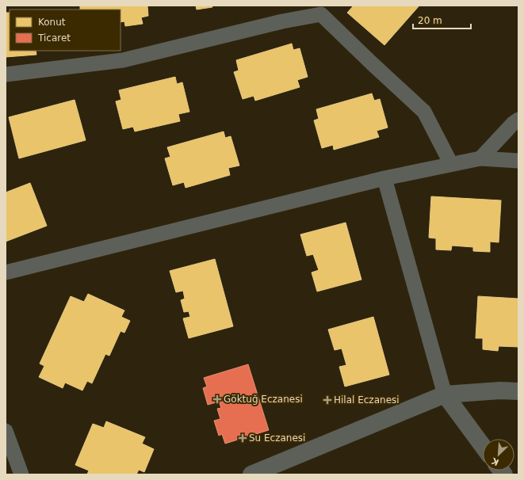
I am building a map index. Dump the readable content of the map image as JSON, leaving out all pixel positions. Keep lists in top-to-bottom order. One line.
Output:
{"places":{"health":["Göktuğ Eczanesi","Hilal Eczanesi","Su Eczanesi"]},"legend":["Konut","Ticaret"],"scale_bar":"20 m","north":"bottom left"}
